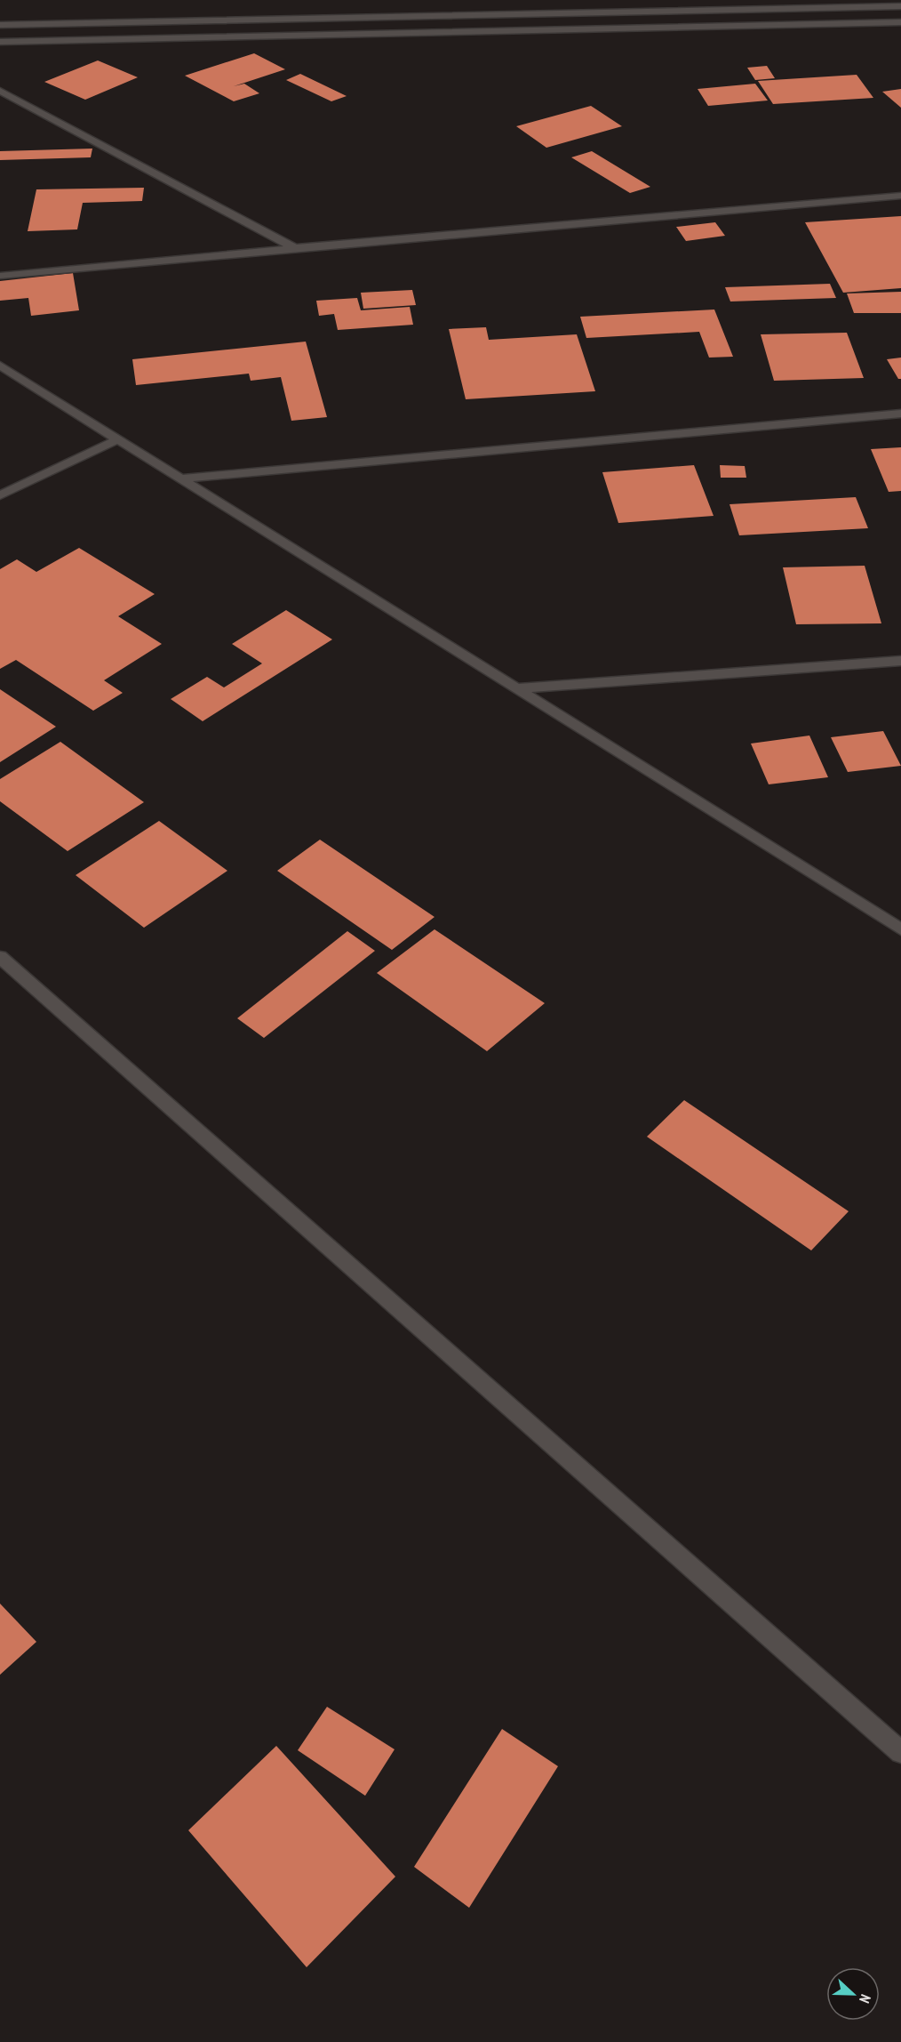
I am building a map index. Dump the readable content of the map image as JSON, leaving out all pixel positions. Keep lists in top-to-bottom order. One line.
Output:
{"north":"right"}
